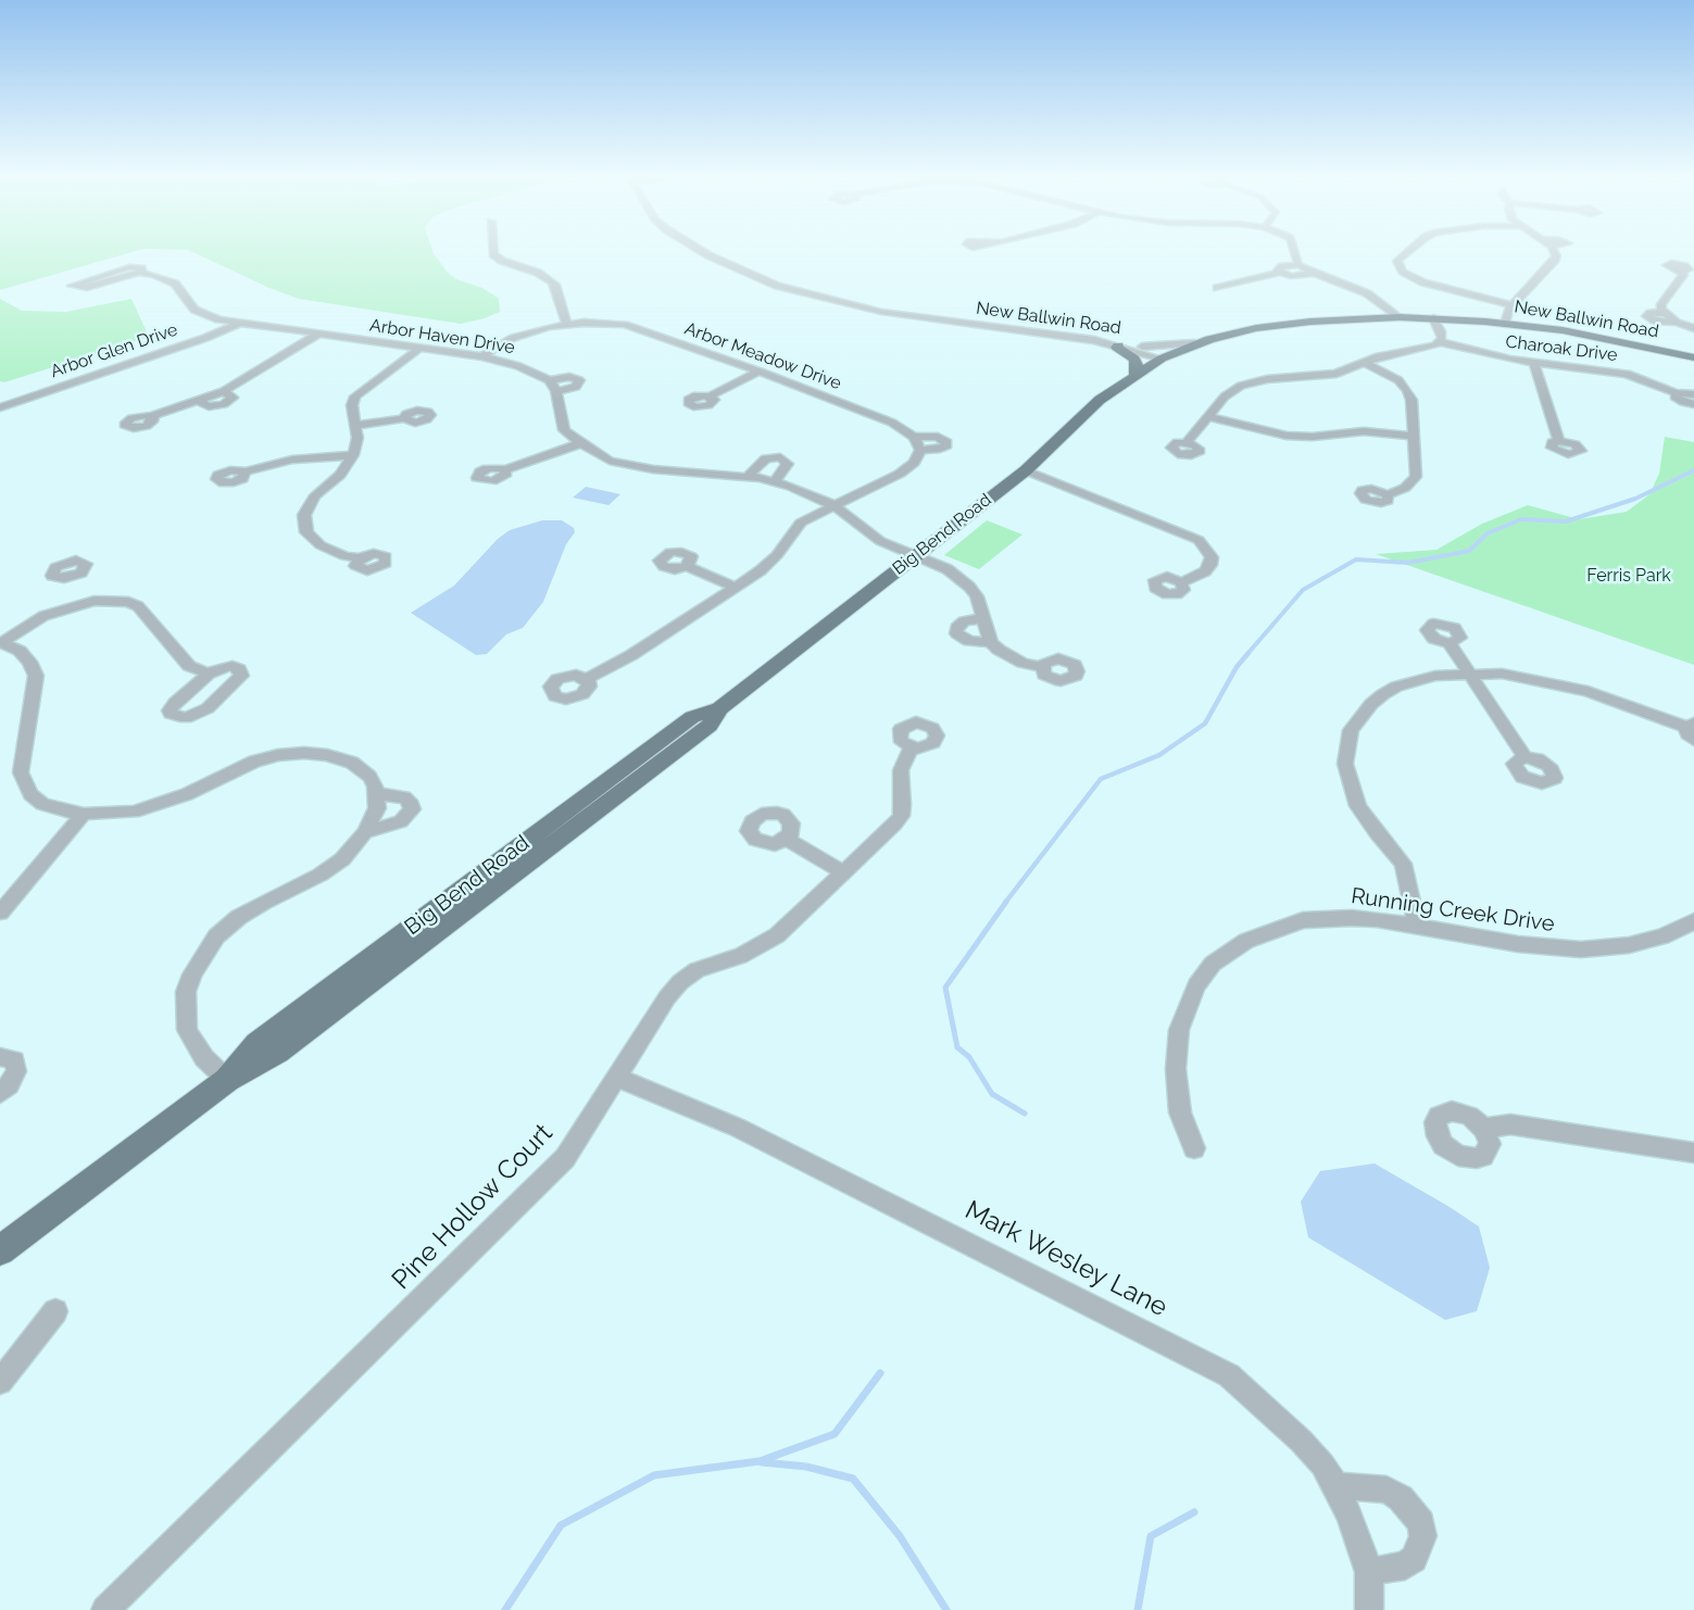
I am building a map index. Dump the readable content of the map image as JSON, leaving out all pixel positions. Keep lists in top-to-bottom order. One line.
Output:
{"streets":{"main road":["New Ballwin Road","Big Bend Road"],"street":["Arbor Haven Drive","Charoak Drive","Arbor Glen Drive","Arbor Meadow Drive","Running Creek Drive","Pine Hollow Court","Mark Wesley Lane"]},"crossings":[["New Ballwin Road","Big Bend Road"],["Arbor Haven Drive","Arbor Glen Drive"],["Arbor Haven Drive","Arbor Meadow Drive"],["Pine Hollow Court","Mark Wesley Lane"]],"parks":["Ferris Park"]}
